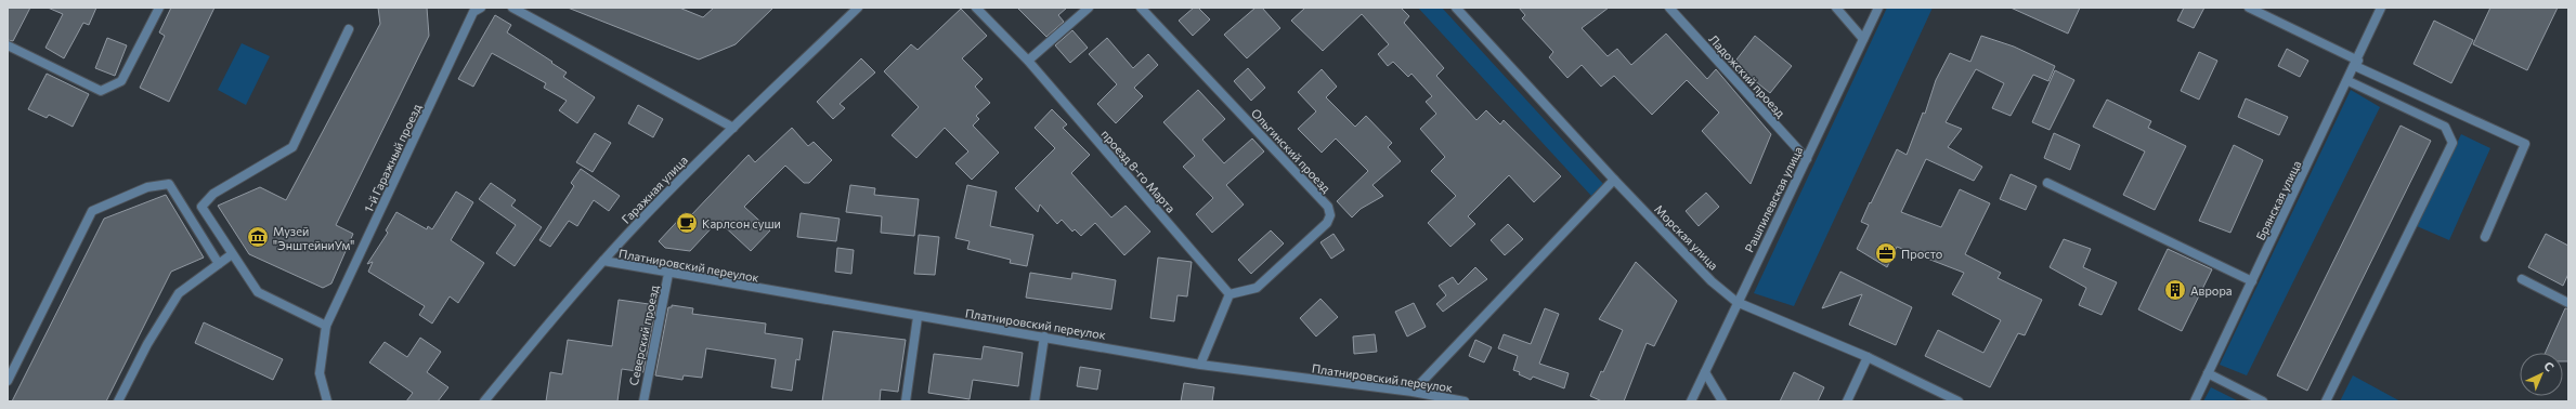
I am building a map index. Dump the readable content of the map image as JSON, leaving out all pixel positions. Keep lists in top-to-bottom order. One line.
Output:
{"streets":{"street":["Ладожский проезд","Ольгинский проезд","1-й Гаражный проезд","проезд 8-го Марта","Гаражная улица","Рашпилевская улица","Брянская улица","Морская улица","Платнировский переулок","Северский проезд"]},"crossings":[["Ладожский проезд","Рашпилевская улица"],["Ольгинский проезд","проезд 8-го Марта"],["Гаражная улица","Платнировский переулок"],["Рашпилевская улица","Морская улица"],["Платнировский переулок","Северский проезд"]],"places":{"cafe":["Карлсон суши"],"museum":["Музей \"ЭнштейниУм\""],"office":["Просто"],"building":["Аврора"]},"north":"top right"}
